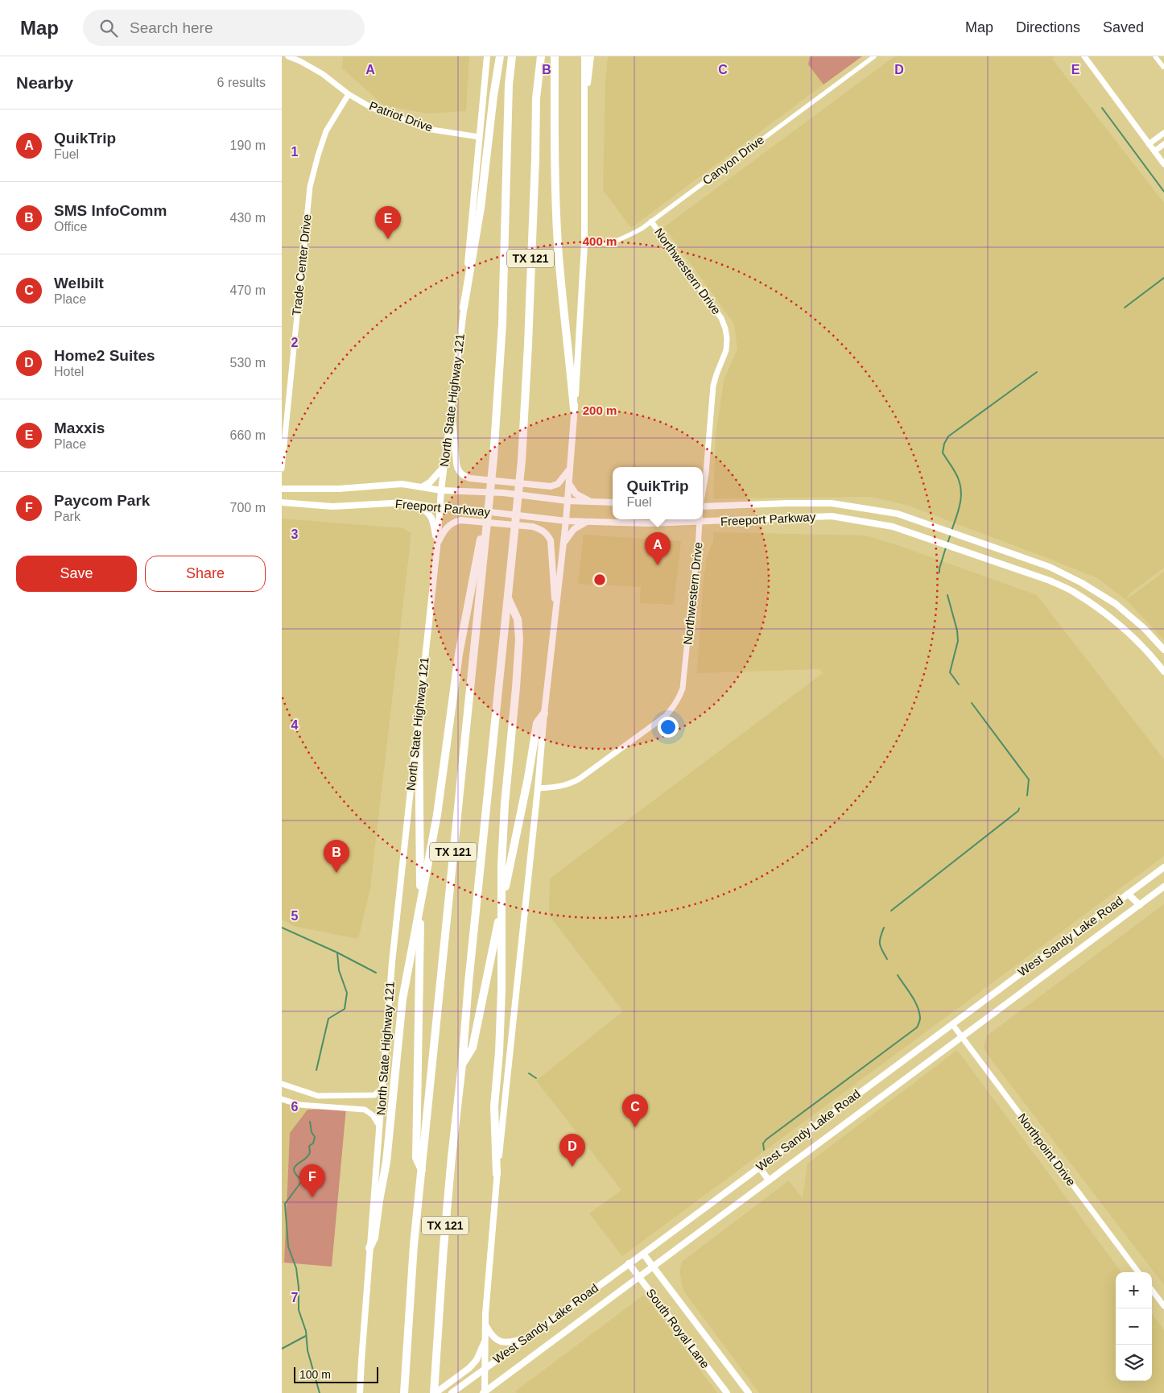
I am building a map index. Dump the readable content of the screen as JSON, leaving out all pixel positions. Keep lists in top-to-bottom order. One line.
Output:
{"streets":{"highway":["TX 121"],"main road":["North State Highway 121","Freeport Parkway","West Sandy Lake Road","South Royal Lane"],"street":["Patriot Drive","Canyon Drive","Trade Center Drive","Northwestern Drive","Northpoint Drive"]},"crossings":[["Patriot Drive","Trade Center Drive"],["Patriot Drive","North State Highway 121"],["Canyon Drive","Northwestern Drive"],["Northwestern Drive","Freeport Parkway"],["North State Highway 121","Freeport Parkway"],["West Sandy Lake Road","Northpoint Drive"],["West Sandy Lake Road","South Royal Lane"]],"scale_bar":"100 m","page":{"header":"Map","search":"Search here","nav":["Map","Directions","Saved"],"heading":["Nearby","6 results"],"list":[{"mark":"A","name":"QuikTrip","note":"Fuel","value":"190 m"},{"mark":"B","name":"SMS InfoComm","note":"Office","value":"430 m"},{"mark":"C","name":"Welbilt","note":"Place","value":"470 m"},{"mark":"D","name":"Home2 Suites","note":"Hotel","value":"530 m"},{"mark":"E","name":"Maxxis","note":"Place","value":"660 m"},{"mark":"F","name":"Paycom Park","note":"Park","value":"700 m"}],"pins":["E","A","B","C","D","F"],"popup":["QuikTrip","Fuel"],"buttons":["Save","Share"],"map_buttons":["+","−"],"scale":"100 m"},"grid":{"columns":["A","B","C","D","E"],"rows":["1","2","3","4","5","6","7"]},"rings":["400 m","200 m"]}
